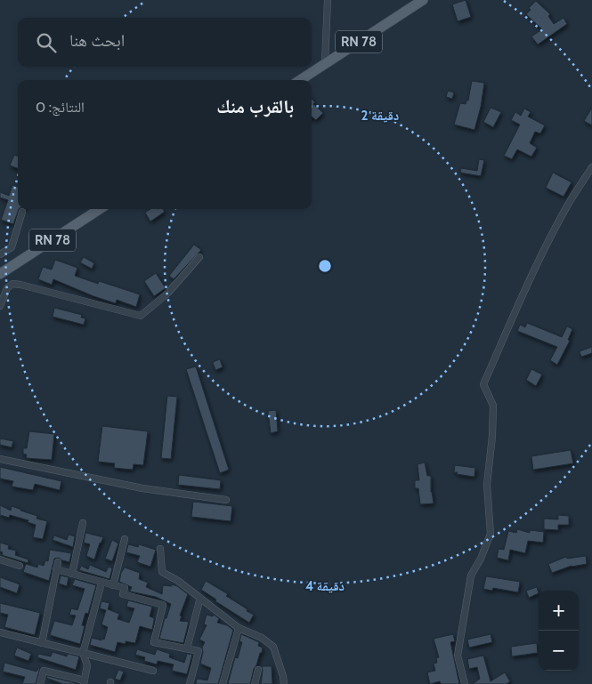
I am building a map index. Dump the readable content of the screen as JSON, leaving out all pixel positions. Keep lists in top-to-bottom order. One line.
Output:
{"streets":{"main road":["RN 78"]},"page":{"search":"ابحث هنا","heading":["بالقرب منك","النتائج: 0"],"map_buttons":["+","−"]},"rings":["2 دقيقة","4 دقيقة"]}
